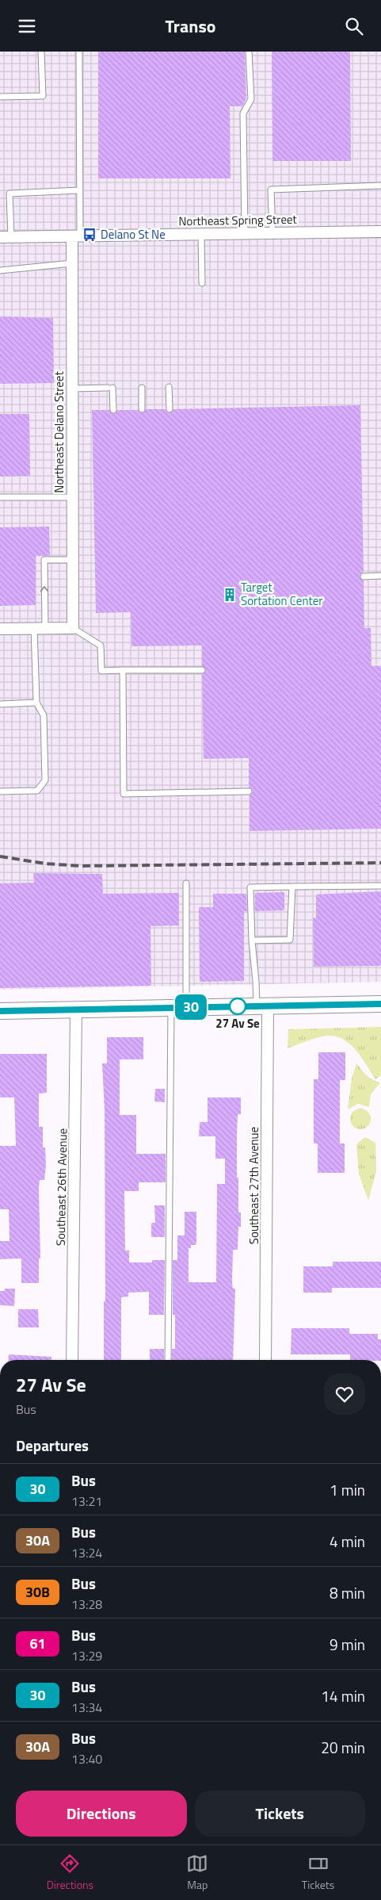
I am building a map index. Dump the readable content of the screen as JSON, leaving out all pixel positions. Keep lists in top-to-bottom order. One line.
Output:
{"streets":{"street":["Northeast Spring Street","Northeast Delano Street","Southeast 27th Avenue","Southeast 26th Avenue"]},"crossings":[["Northeast Spring Street","Northeast Delano Street"]],"places":{"bus stop":["Delano St Ne"],"building":["Target Sortation Center"],"other":["27 Av Se"]},"lines":["bus line 30"],"page":{"header":"Transo","on_map":"30","heading":[["27 Av Se","Bus"],"Departures"],"list":[{"mark":"30","name":"Bus","note":"13:21","value":"1 min"},{"mark":"30A","name":"Bus","note":"13:24","value":"4 min"},{"mark":"30B","name":"Bus","note":"13:28","value":"8 min"},{"mark":"61","name":"Bus","note":"13:29","value":"9 min"},{"mark":"30","name":"Bus","note":"13:34","value":"14 min"},{"mark":"30A","name":"Bus","note":"13:40","value":"20 min"}],"buttons":["Directions","Tickets"],"tabs":["Directions","Map","Tickets"]}}
